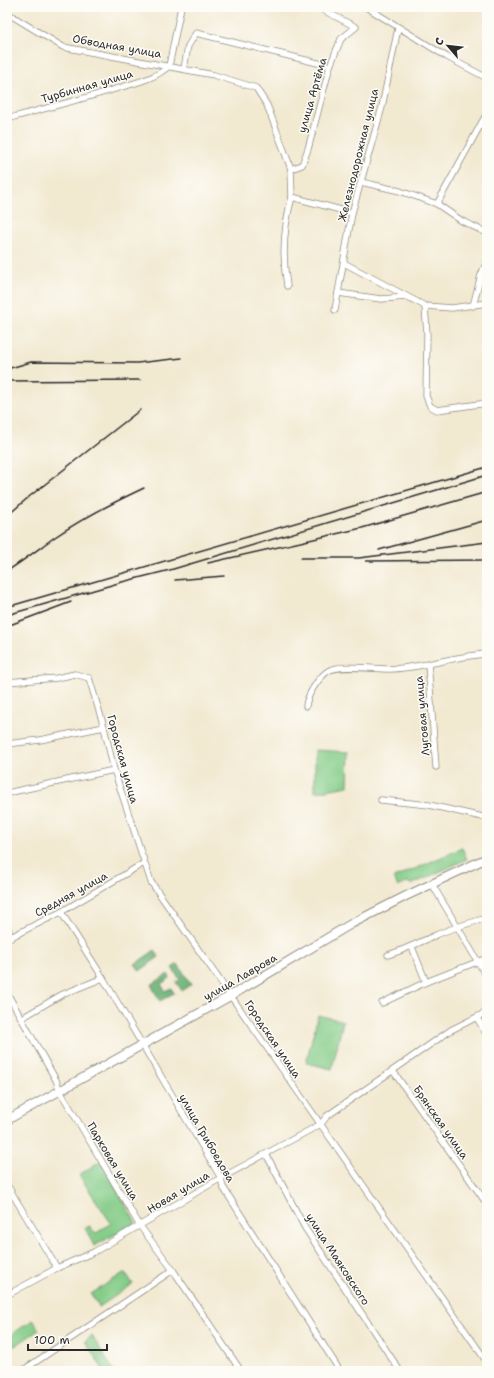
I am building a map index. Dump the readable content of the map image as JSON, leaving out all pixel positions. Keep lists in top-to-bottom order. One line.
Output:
{"streets":{"main road":["улица Лаврова"],"street":["Обводная улица","Турбинная улица","улица Артёма","Железнодорожная улица","Луговая улица","Городская улица","Средняя улица","Брянская улица","улица Грибоедова","Парковая улица","Новая улица","улица Маяковского"]},"crossings":[["Обводная улица","Турбинная улица"],["Обводная улица","улица Артёма"],["Городская улица","Средняя улица"],["Городская улица","улица Лаврова"],["Городская улица","Новая улица"],["Средняя улица","улица Грибоедова"],["улица Лаврова","улица Грибоедова"],["улица Лаврова","Парковая улица"],["Брянская улица","Новая улица"],["улица Грибоедова","Новая улица"],["Парковая улица","Новая улица"],["Новая улица","улица Маяковского"]],"scale_bar":"100 m","north":"top left"}
